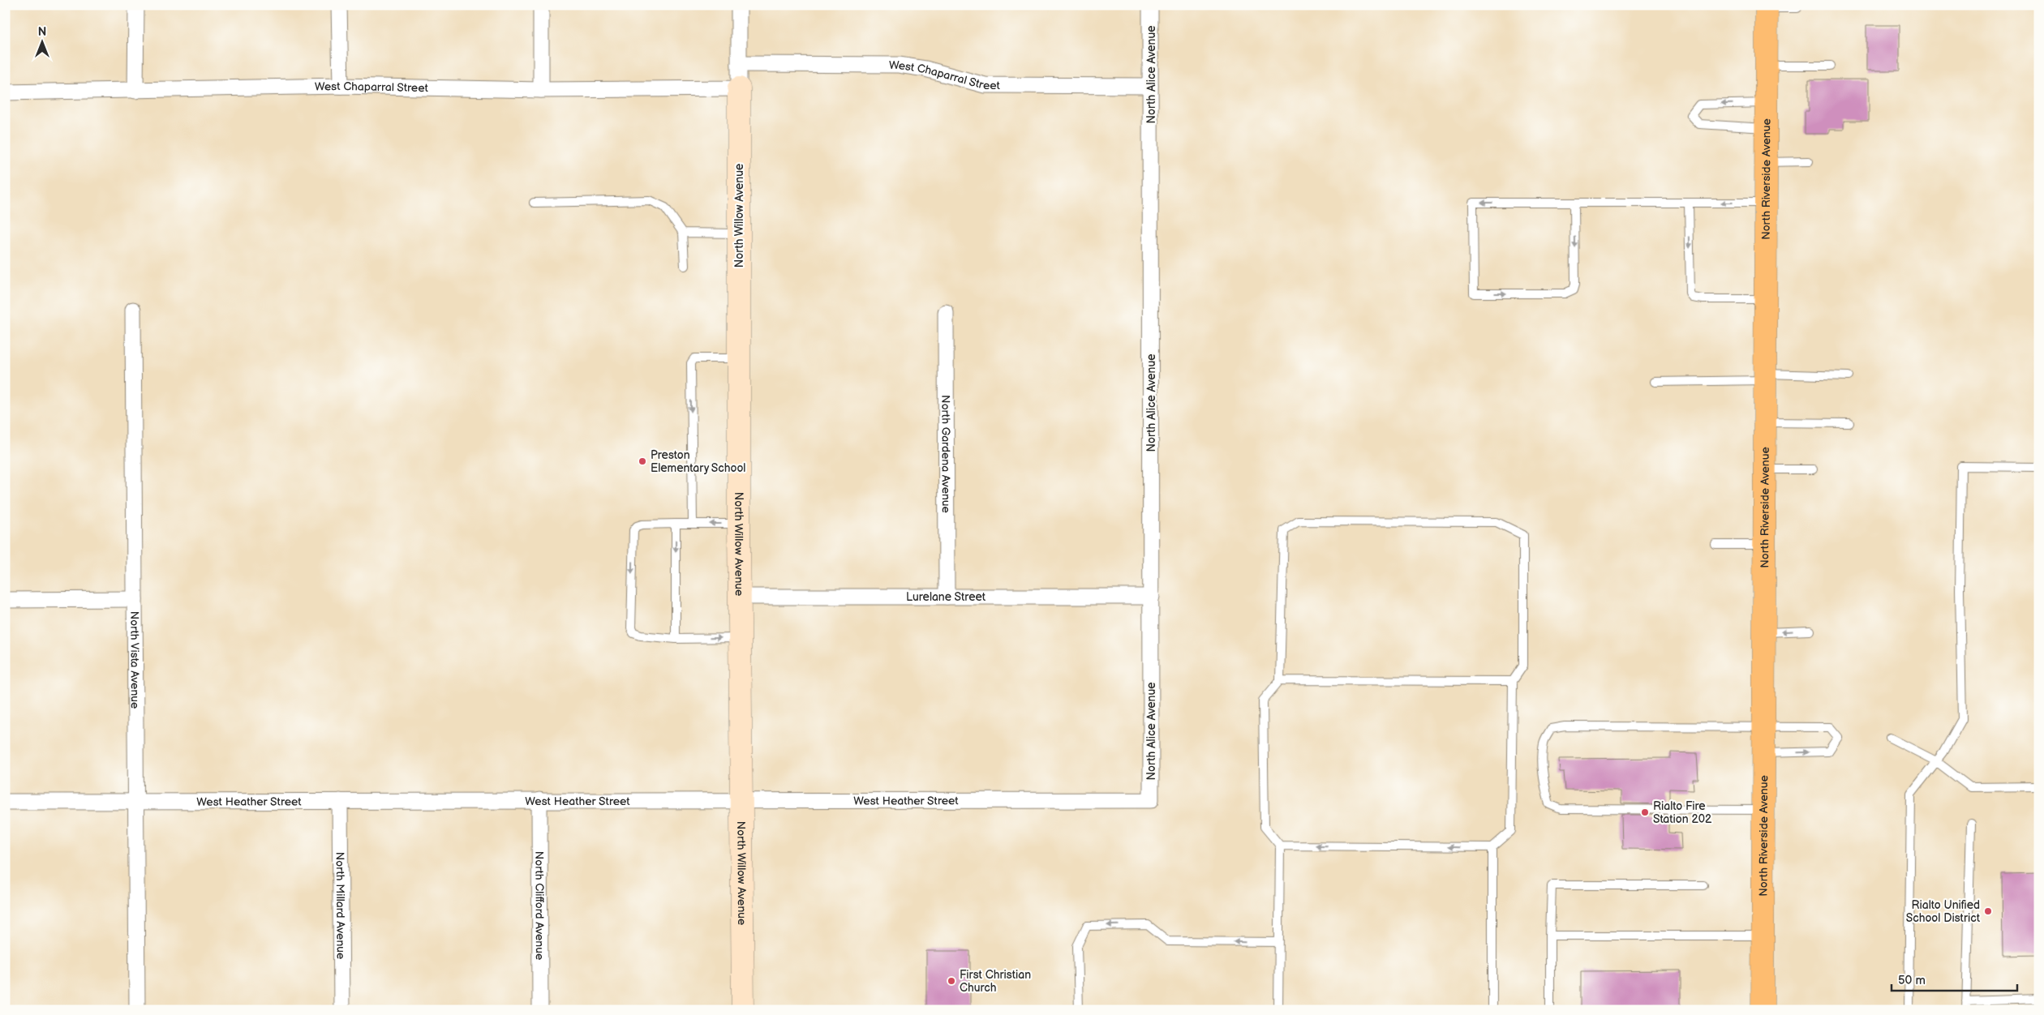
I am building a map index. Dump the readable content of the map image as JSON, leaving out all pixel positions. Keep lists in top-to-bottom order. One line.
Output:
{"streets":{"main road":["North Riverside Avenue"],"street":["North Alice Avenue","West Chaparral Street","North Willow Avenue","North Gardena Avenue","Lurelane Street","North Vista Avenue","West Heather Street","North Millard Avenue","North Clifford Avenue"]},"crossings":[["North Alice Avenue","West Chaparral Street"],["North Alice Avenue","Lurelane Street"],["North Alice Avenue","West Heather Street"],["West Chaparral Street","North Willow Avenue"],["North Willow Avenue","Lurelane Street"],["North Willow Avenue","West Heather Street"],["North Gardena Avenue","Lurelane Street"],["North Vista Avenue","West Heather Street"],["West Heather Street","North Millard Avenue"],["West Heather Street","North Clifford Avenue"]],"places":["Preston Elementary School","Rialto Fire Station 202","Rialto Unified School District","First Christian Church"],"scale_bar":"50 m","north":"top"}
